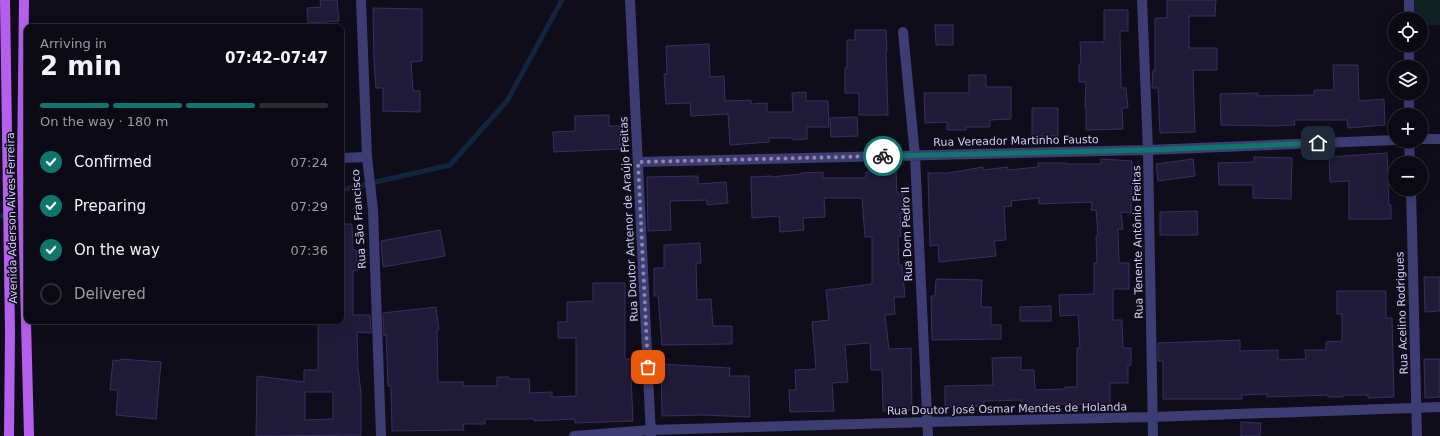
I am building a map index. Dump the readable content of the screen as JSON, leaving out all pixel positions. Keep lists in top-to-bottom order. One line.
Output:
{"streets":{"main road":["Avenida Aderson Alves Ferreira"],"street":["Rua Vereador Martinho Fausto","Rua São Francisco","Rua Doutor Antenor de Araújo Freitas","Rua Dom Pedro II","Rua Tenente Antônio Freitas","Rua Acelino Rodrigues","Rua Doutor José Osmar Mendes de Holanda"]},"crossings":[["Rua Vereador Martinho Fausto","Rua Doutor Antenor de Araújo Freitas"],["Rua Vereador Martinho Fausto","Rua Dom Pedro II"],["Rua Vereador Martinho Fausto","Rua Tenente Antônio Freitas"],["Rua Doutor Antenor de Araújo Freitas","Rua Doutor José Osmar Mendes de Holanda"],["Rua Dom Pedro II","Rua Doutor José Osmar Mendes de Holanda"],["Rua Tenente Antônio Freitas","Rua Doutor José Osmar Mendes de Holanda"],["Rua Acelino Rodrigues","Rua Doutor José Osmar Mendes de Holanda"]],"page":{"map_buttons":["+","−"],"heading":["2 min","Arriving in","07:42–07:47"],"bar":"On the way · 180 m","list":[["Confirmed","07:24"],["Preparing","07:29"],["On the way","07:36"],"Delivered"]}}
